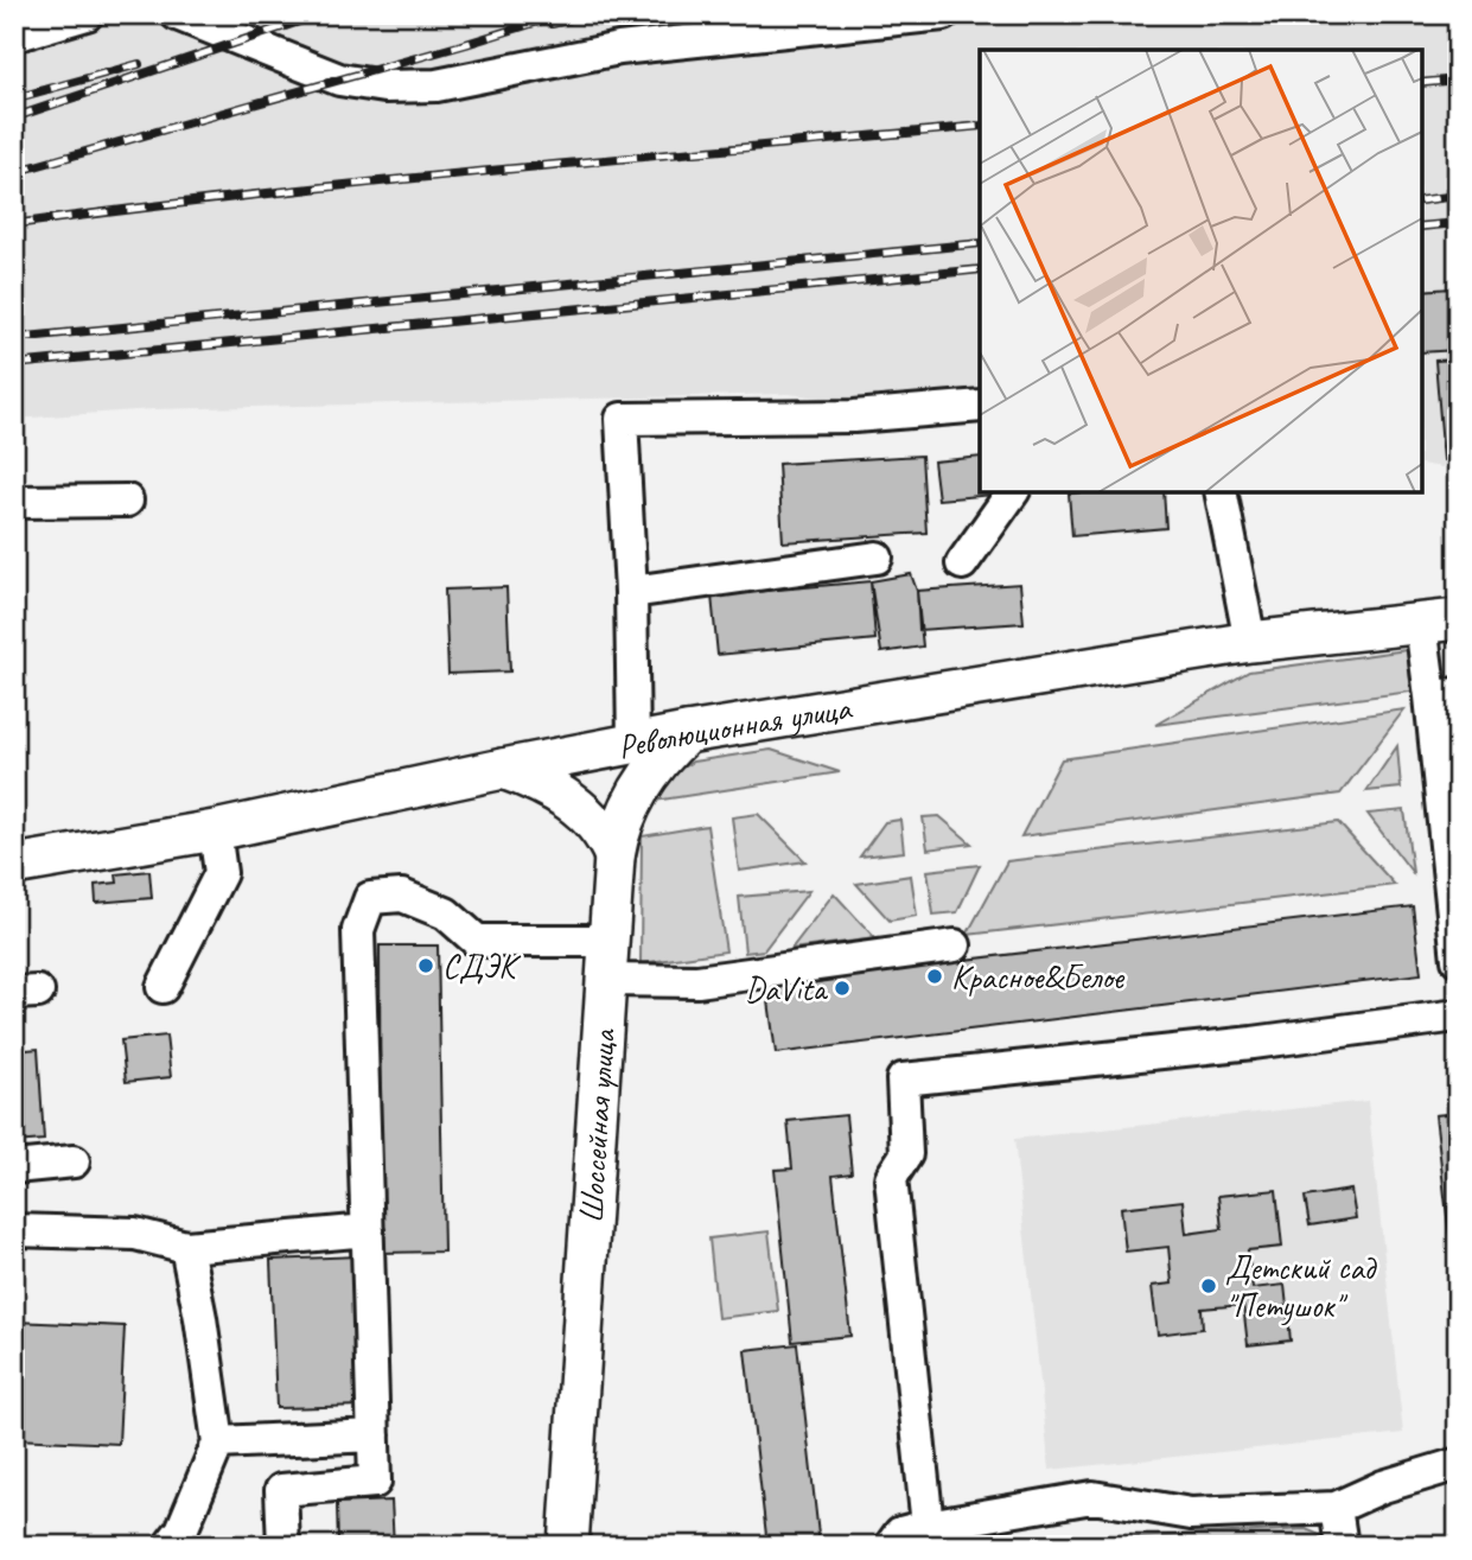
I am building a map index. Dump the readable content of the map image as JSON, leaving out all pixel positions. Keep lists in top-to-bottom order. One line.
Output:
{"streets":{"main road":["Революционная улица","Шоссейная улица"]},"crossings":[["Революционная улица","Шоссейная улица"]],"places":["СДЭК","Красное&Белое","DaVita","Детский сад \"Петушок\""]}
